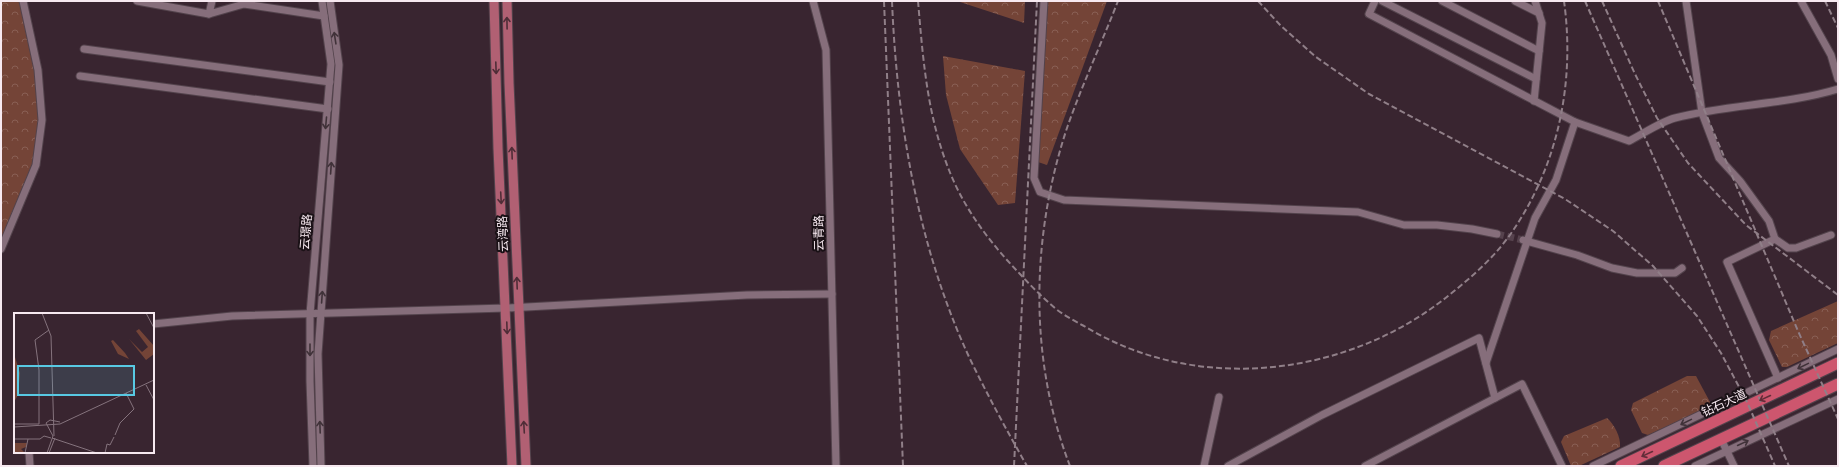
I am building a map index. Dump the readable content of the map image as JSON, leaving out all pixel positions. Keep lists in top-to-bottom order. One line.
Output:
{"streets":{"highway":["钻石大道"],"main road":["云湾路"],"street":["云璟路","云青路"]}}
